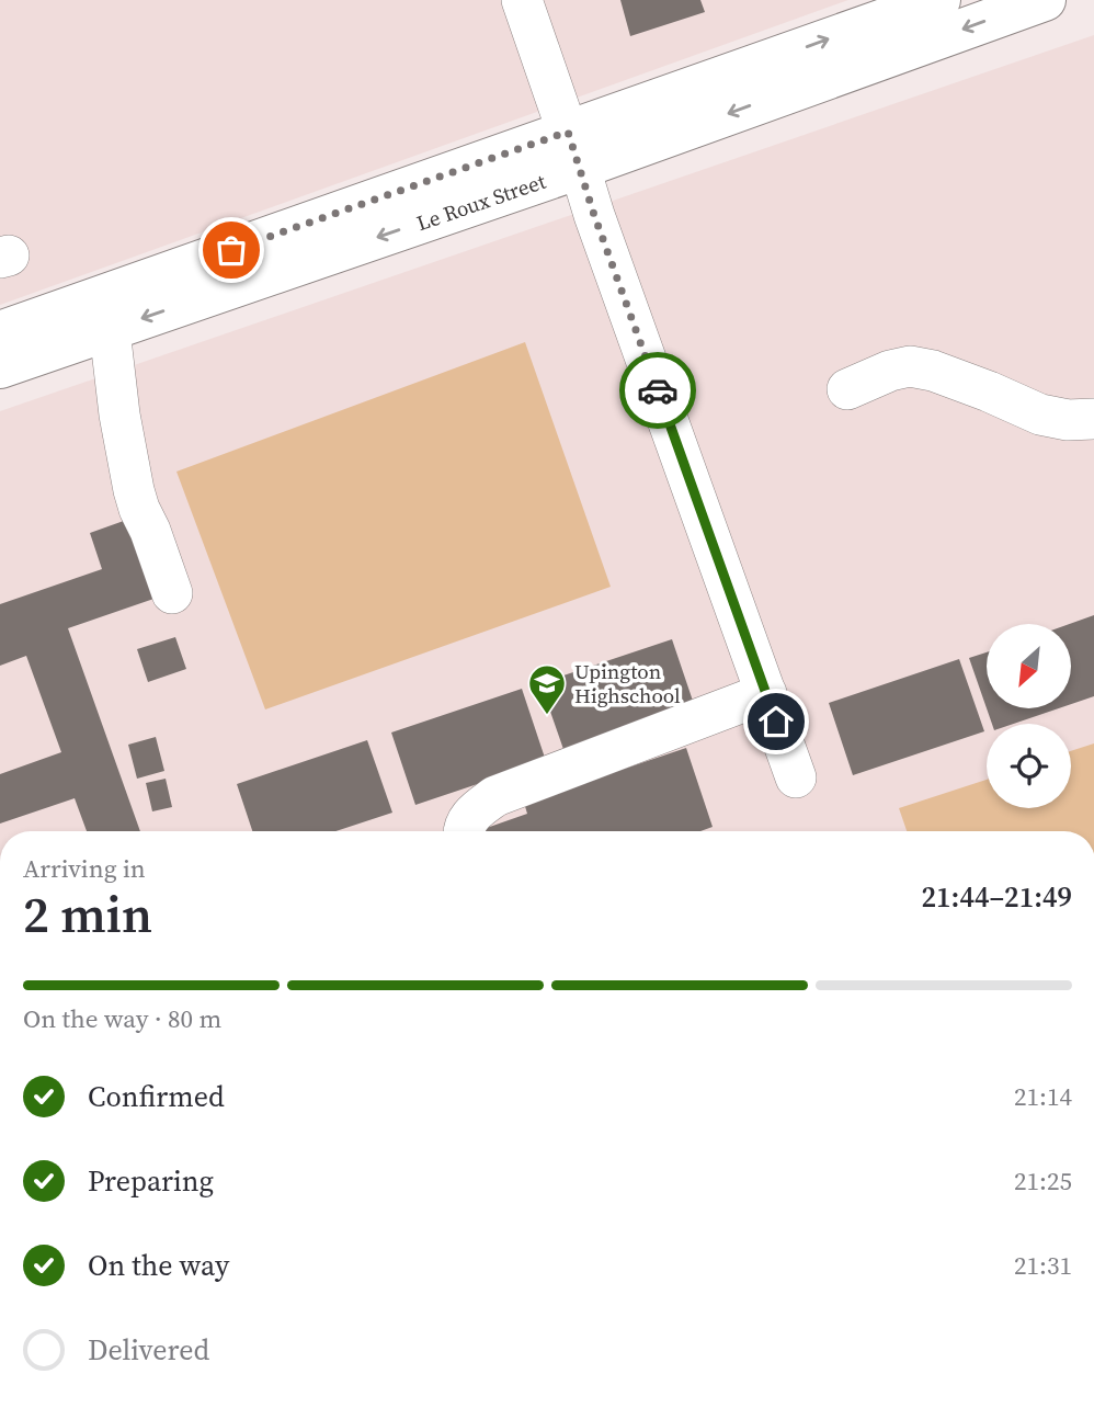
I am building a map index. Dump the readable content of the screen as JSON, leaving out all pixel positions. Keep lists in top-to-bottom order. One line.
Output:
{"streets":{"highway":["Le Roux Street"]},"places":{"school or university":["Upington Highschool"]},"north":"bottom left","page":{"heading":["2 min","Arriving in","21:44–21:49"],"bar":"On the way · 80 m","list":[["Confirmed","21:14"],["Preparing","21:25"],["On the way","21:31"],"Delivered"]}}
